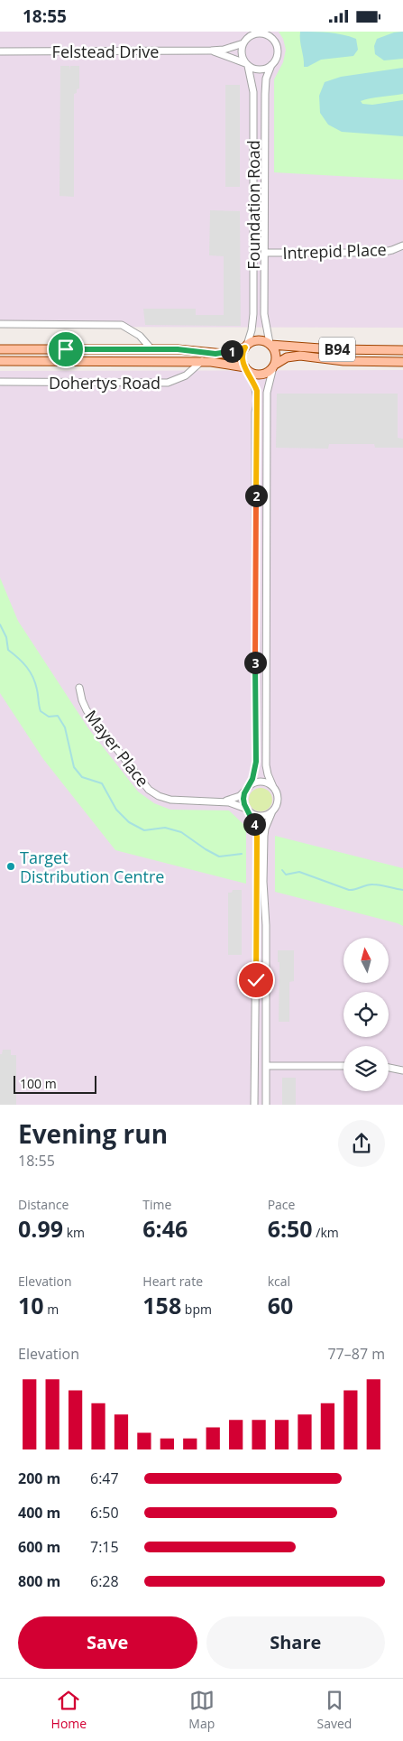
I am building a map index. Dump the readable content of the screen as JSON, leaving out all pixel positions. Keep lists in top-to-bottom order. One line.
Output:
{"streets":{"main road":["B94","Dohertys Road"],"street":["Felstead Drive","Foundation Road","Intrepid Place","Mayer Place"]},"crossings":[["Felstead Drive","Foundation Road"],["Foundation Road","Intrepid Place"],["Foundation Road","B94"],["Foundation Road","Dohertys Road"],["B94","Dohertys Road"]],"places":["Target Distribution Centre"],"scale_bar":"100 m","north":"top","page":{"status":"18:55","pins":["1","2","3","4"],"scale":"100 m","heading":["Evening run","18:55"],"stats":[["Distance","0.99 km"],["Time","6:46"],["Pace","6:50 /km"],["Elevation","10 m"],["Heart rate","158 bpm"],["kcal","60"]],"chart":["Elevation","77–87 m"],"list":[{"name":"200 m","note":"6:47"},{"name":"400 m","note":"6:50"},{"name":"600 m","note":"7:15"},{"name":"800 m","note":"6:28"}],"buttons":["Save","Share"],"tabs":["Home","Map","Saved"]}}
